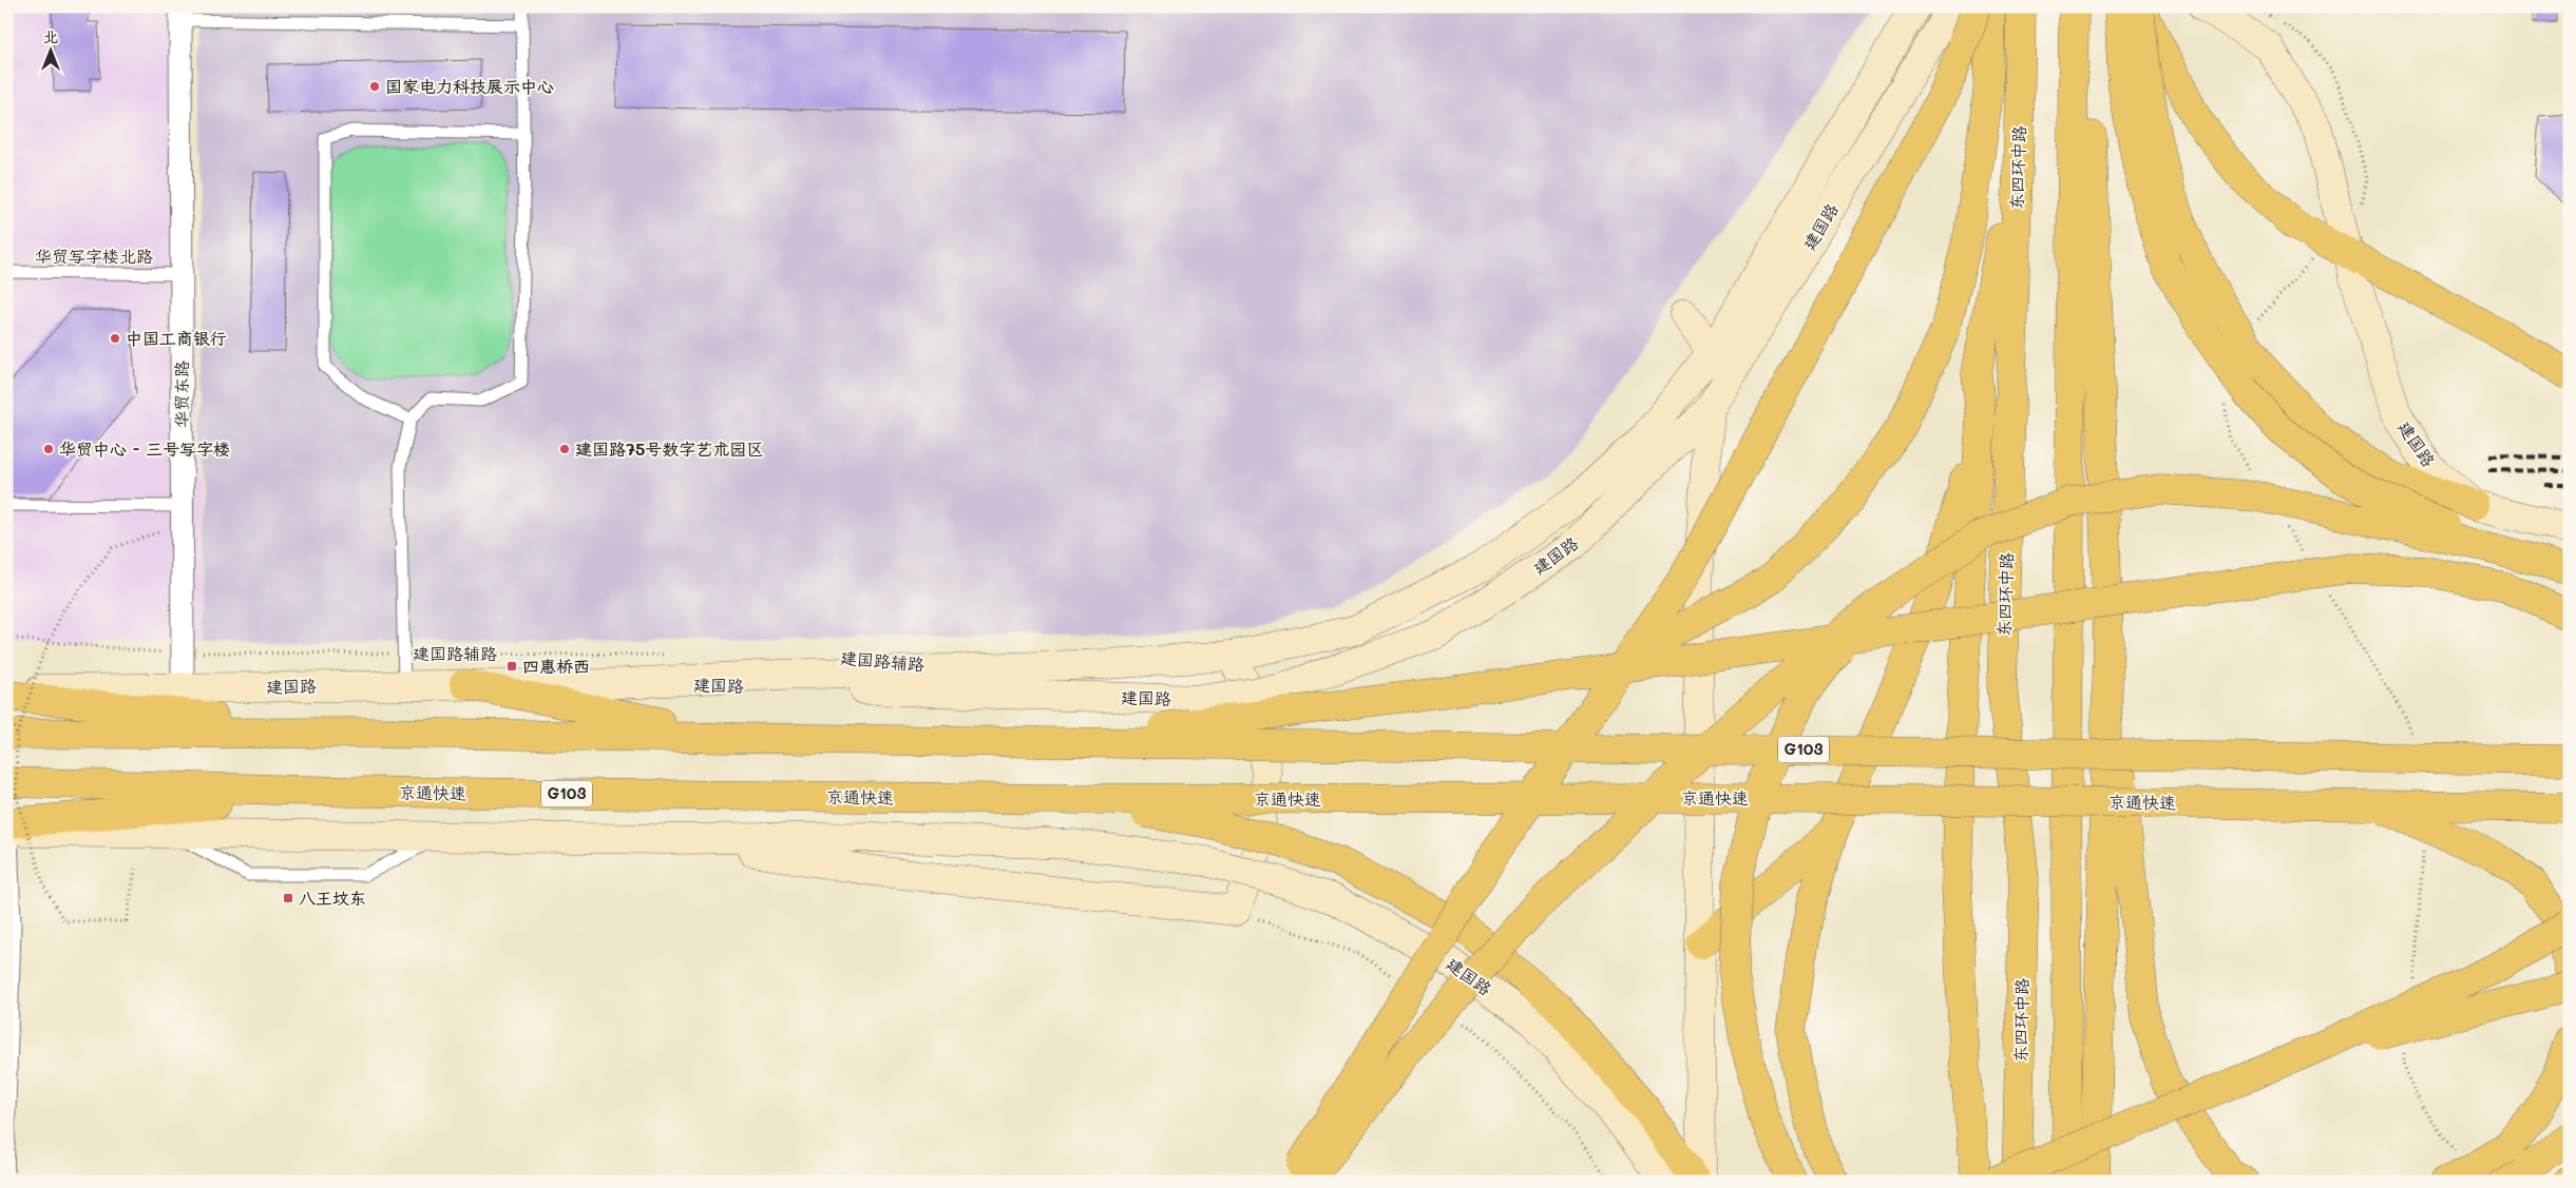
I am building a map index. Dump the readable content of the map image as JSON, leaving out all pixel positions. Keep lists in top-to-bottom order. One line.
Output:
{"streets":{"highway":["东四环中路","G103","京通快速"],"street":["建国路","华贸东路"],"lane":["华贸写字楼北路"],"path":["建国路辅路"]},"crossings":[["建国路","华贸东路"],["华贸写字楼北路","华贸东路"],["华贸东路","建国路辅路"]],"places":{"other":["国家电力科技展示中心","中国工商银行","华贸中心 - 三号写字楼","建国路75号数字艺术园区"],"transit":["四惠桥西","八王坟东"]},"north":"top"}
